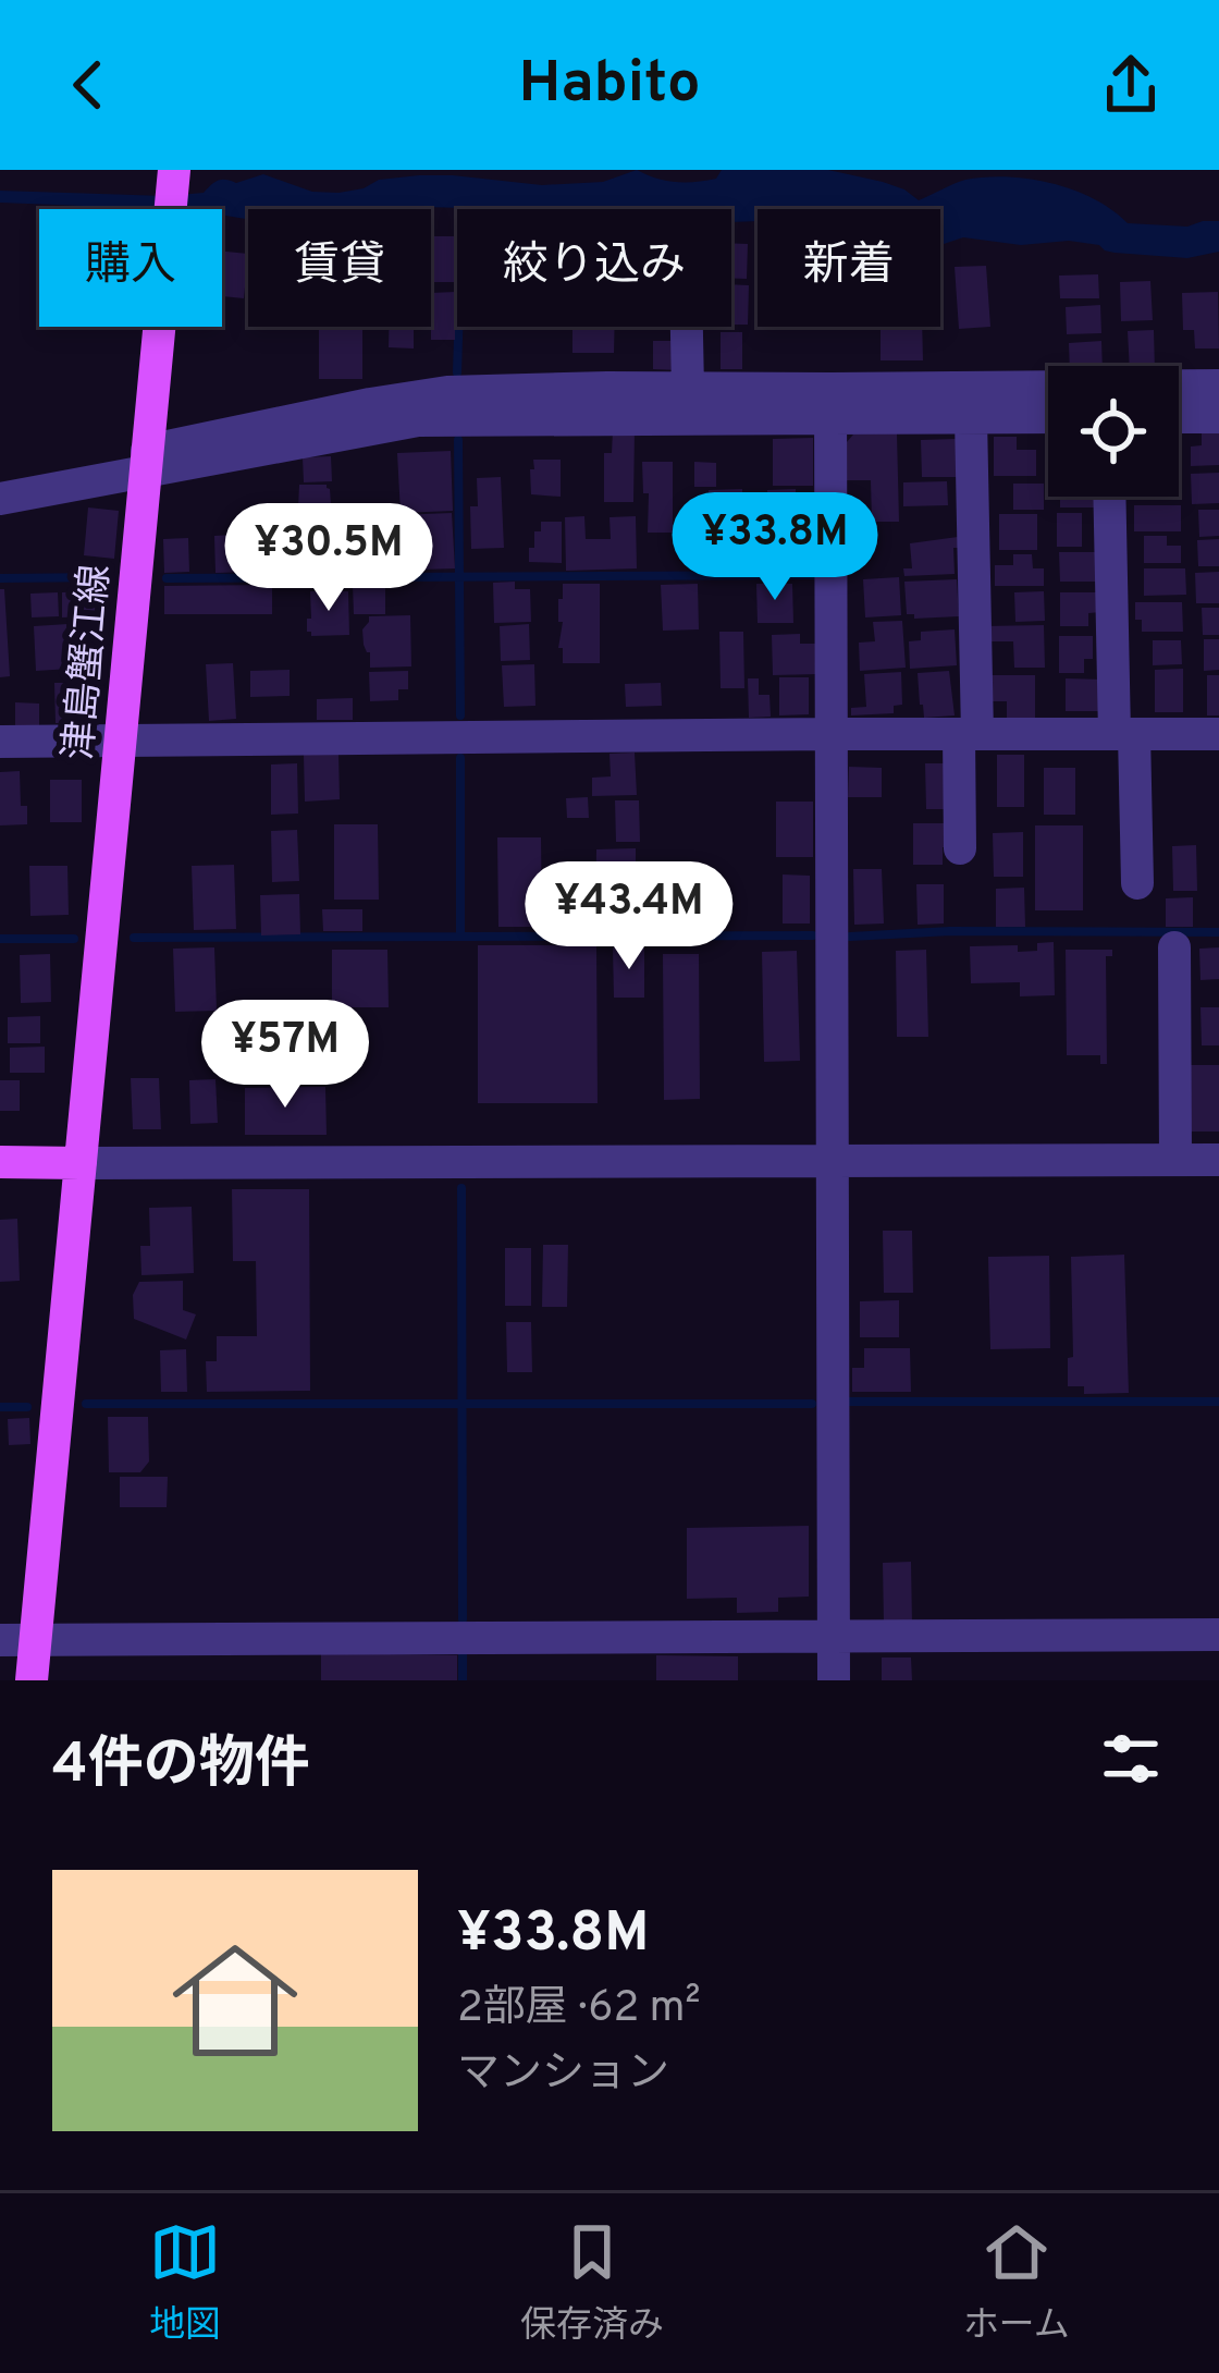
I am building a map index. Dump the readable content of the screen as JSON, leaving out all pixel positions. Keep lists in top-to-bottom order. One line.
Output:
{"streets":{"main road":["津島蟹江線"]},"page":{"header":"Habito","chip":["購入","賃貸","絞り込み","新着"],"price":["¥33.8M","¥30.5M","¥43.4M","¥57M"],"heading":"4件の物件","list":[{"name":"¥33.8M","note":"2部屋 · 62 m² · マンション"}],"tabs":["地図","保存済み","ホーム"]}}
